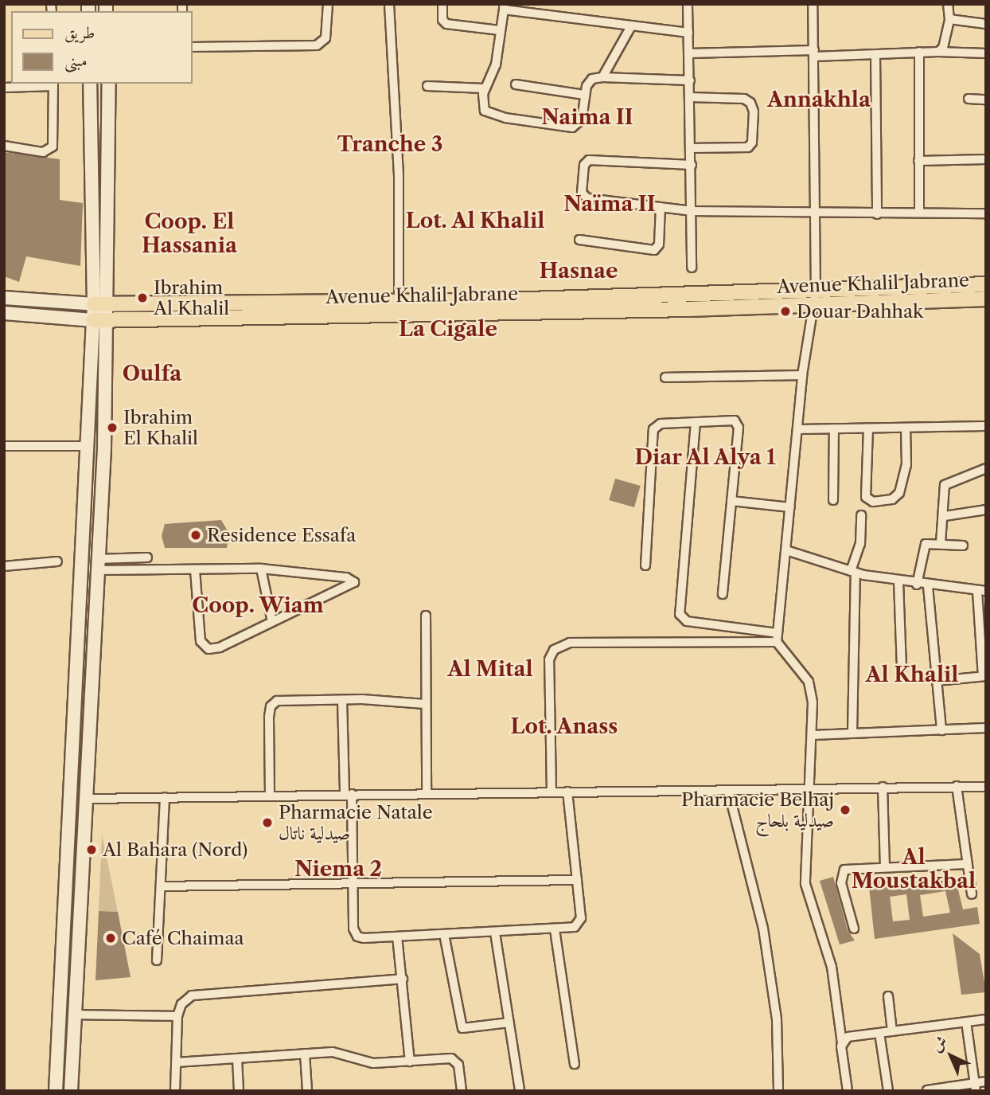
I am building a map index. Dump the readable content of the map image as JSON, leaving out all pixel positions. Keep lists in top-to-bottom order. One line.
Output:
{"streets":{"main road":["Avenue Khalil Jabrane"]},"districts":["Annakhla","Naima II","Tranche 3","Naïma II","Lot. Al Khalil","Coop. El Hassania","Hasnae","La Cigale","Oulfa","Diar Al Alya 1","Coop. Wiam","Al Mital","Al Khalil","Lot. Anass","Al Moustakbal","Niema 2"],"places":["Ibrahim Al Khalil","Douar Dahhak","Ibrahim El Khalil","Residence Essafa","Pharmacie Belhaj صيدلية بلحاج","Pharmacie Natale صيدلية ناتال","Al Bahara (Nord)","Café Chaimaa"],"legend":["طريق","مبنى"],"north":"top left"}
